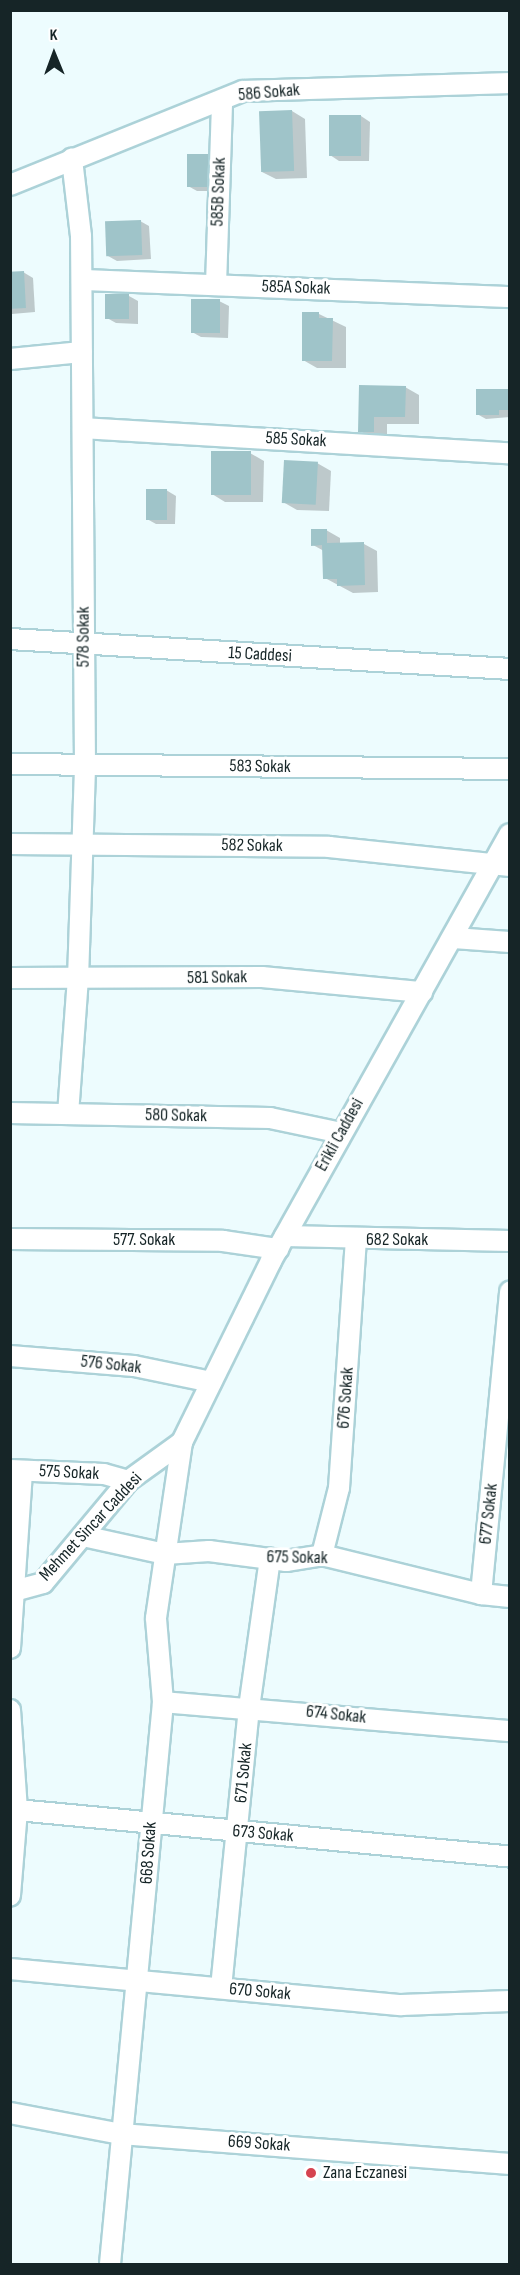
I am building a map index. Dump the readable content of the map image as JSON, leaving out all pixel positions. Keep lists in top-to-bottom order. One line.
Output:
{"streets":{"street":["586 Sokak","585B Sokak","585A Sokak","585 Sokak","578 Sokak","15 Caddesi","583 Sokak","582 Sokak","581 Sokak","580 Sokak","Erikli Caddesi","577. Sokak","682 Sokak","576 Sokak","676 Sokak","575 Sokak","677 Sokak","Mehmet Sincar Caddesi","675 Sokak","674 Sokak","671 Sokak","673 Sokak","668 Sokak","670 Sokak","669 Sokak"]},"crossings":[["586 Sokak","585B Sokak"],["586 Sokak","578 Sokak"],["585B Sokak","585A Sokak"],["585A Sokak","578 Sokak"],["585 Sokak","578 Sokak"],["578 Sokak","15 Caddesi"],["578 Sokak","583 Sokak"],["578 Sokak","582 Sokak"],["578 Sokak","581 Sokak"],["578 Sokak","580 Sokak"],["582 Sokak","Erikli Caddesi"],["581 Sokak","Erikli Caddesi"],["580 Sokak","Erikli Caddesi"],["Erikli Caddesi","577. Sokak"],["Erikli Caddesi","682 Sokak"],["Erikli Caddesi","576 Sokak"],["Erikli Caddesi","Mehmet Sincar Caddesi"],["Erikli Caddesi","668 Sokak"],["577. Sokak","682 Sokak"],["682 Sokak","676 Sokak"],["676 Sokak","675 Sokak"],["575 Sokak","Mehmet Sincar Caddesi"],["677 Sokak","675 Sokak"],["Mehmet Sincar Caddesi","675 Sokak"],["Mehmet Sincar Caddesi","668 Sokak"],["675 Sokak","671 Sokak"],["675 Sokak","668 Sokak"],["674 Sokak","671 Sokak"],["674 Sokak","668 Sokak"],["671 Sokak","673 Sokak"],["671 Sokak","670 Sokak"],["673 Sokak","668 Sokak"],["668 Sokak","670 Sokak"],["668 Sokak","669 Sokak"]],"places":["Zana Eczanesi"],"north":"top"}
